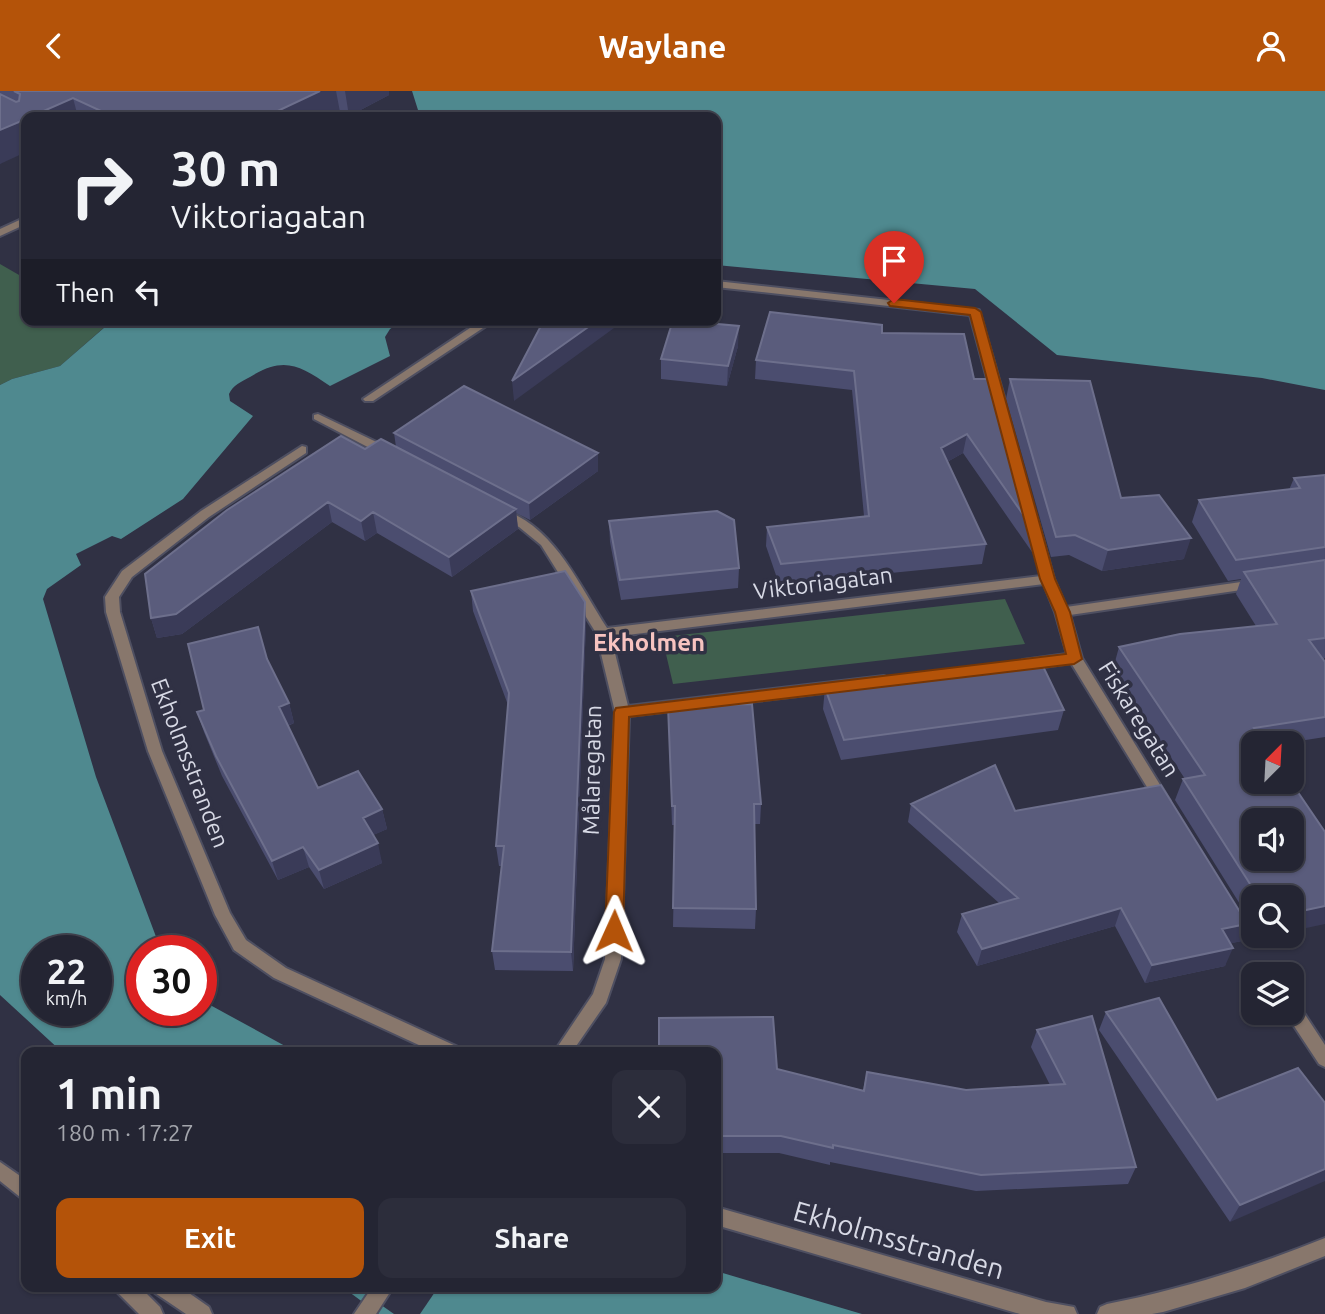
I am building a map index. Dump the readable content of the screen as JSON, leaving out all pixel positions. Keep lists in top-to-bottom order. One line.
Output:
{"streets":{"street":["Viktoriagatan","Fiskaregatan","Ekholmsstranden","Målaregatan"]},"crossings":[["Viktoriagatan","Fiskaregatan"],["Viktoriagatan","Målaregatan"]],"districts":["Ekholmen"],"north":"top right","page":{"header":"Waylane","turn":["30 m","Viktoriagatan"],"then":"Then","speed":"22 km/h","limit":"30","heading":["1 min","180 m · 17:27"],"buttons":["Exit","Share"]}}
